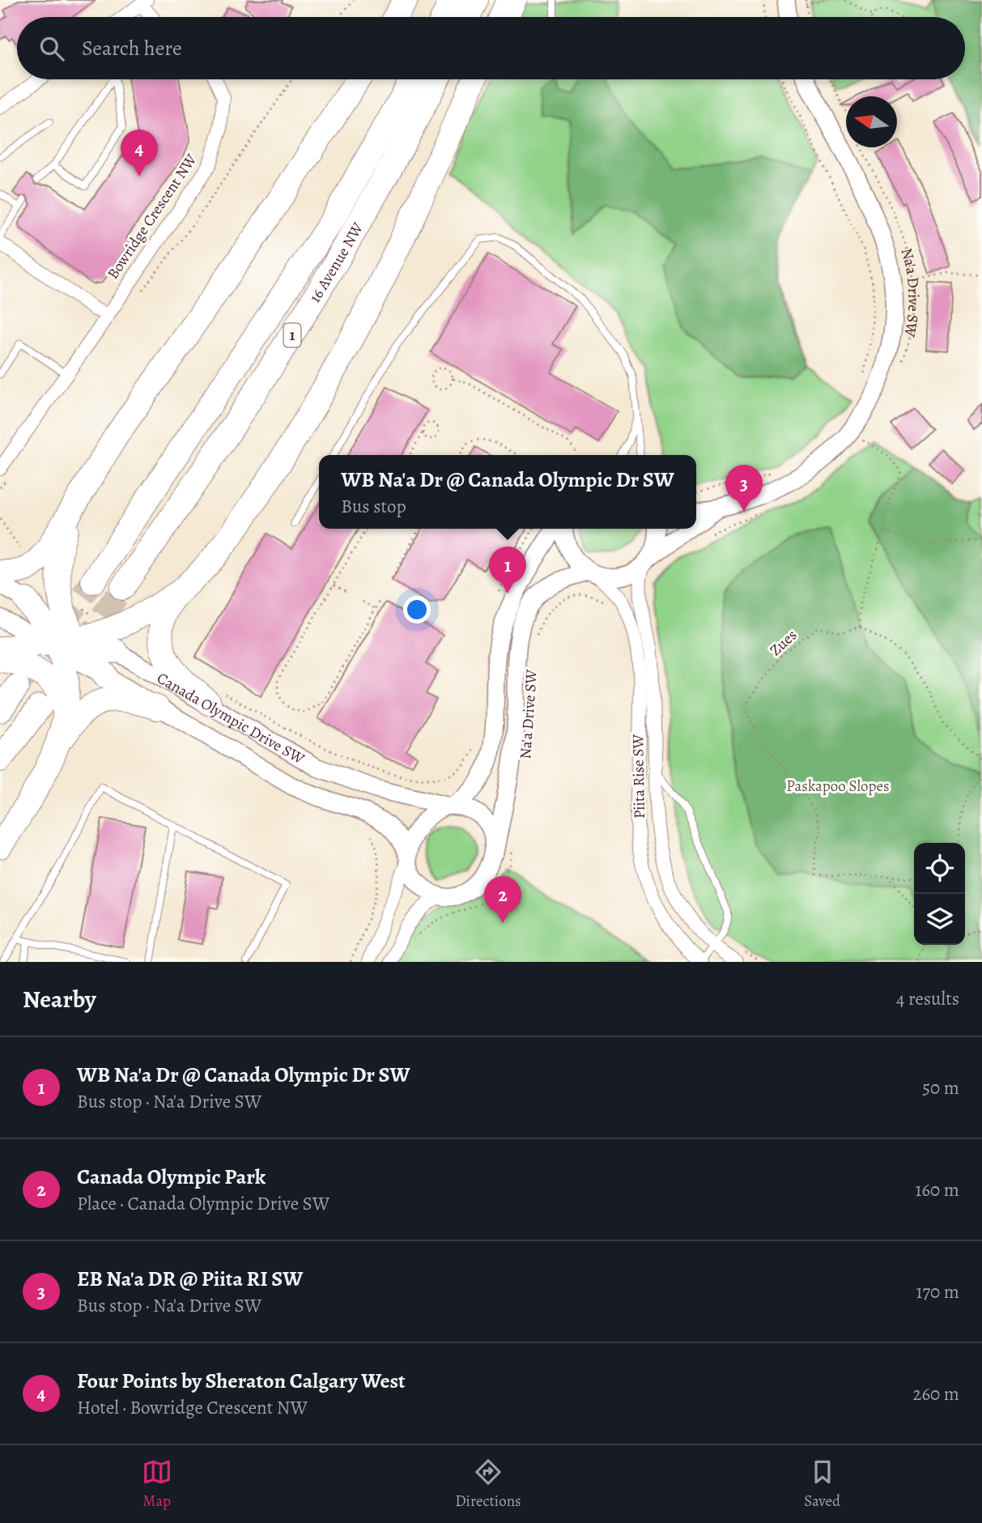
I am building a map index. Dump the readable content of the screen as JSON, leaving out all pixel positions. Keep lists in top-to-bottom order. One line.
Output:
{"streets":{"highway":["16 Avenue NW","1"],"street":["Bowridge Crescent NW","Na'a Drive SW","Canada Olympic Drive SW","Piita Rise SW"],"path":["Zues"]},"crossings":[["Na'a Drive SW","Canada Olympic Drive SW"],["Na'a Drive SW","Piita Rise SW"]],"parks":["Paskapoo Slopes"],"north":"left","page":{"search":"Search here","pins":["4","3","1","2"],"popup":["WB Na'a Dr @ Canada Olympic Dr SW","Bus stop"],"heading":["Nearby","4 results"],"list":[{"mark":"1","name":"WB Na'a Dr @ Canada Olympic Dr SW","note":"Bus stop · Na'a Drive SW","value":"50 m"},{"mark":"2","name":"Canada Olympic Park","note":"Place · Canada Olympic Drive SW","value":"160 m"},{"mark":"3","name":"EB Na'a DR @ Piita RI SW","note":"Bus stop · Na'a Drive SW","value":"170 m"},{"mark":"4","name":"Four Points by Sheraton Calgary West","note":"Hotel · Bowridge Crescent NW","value":"260 m"}],"nav":["Map","Directions","Saved"]}}
